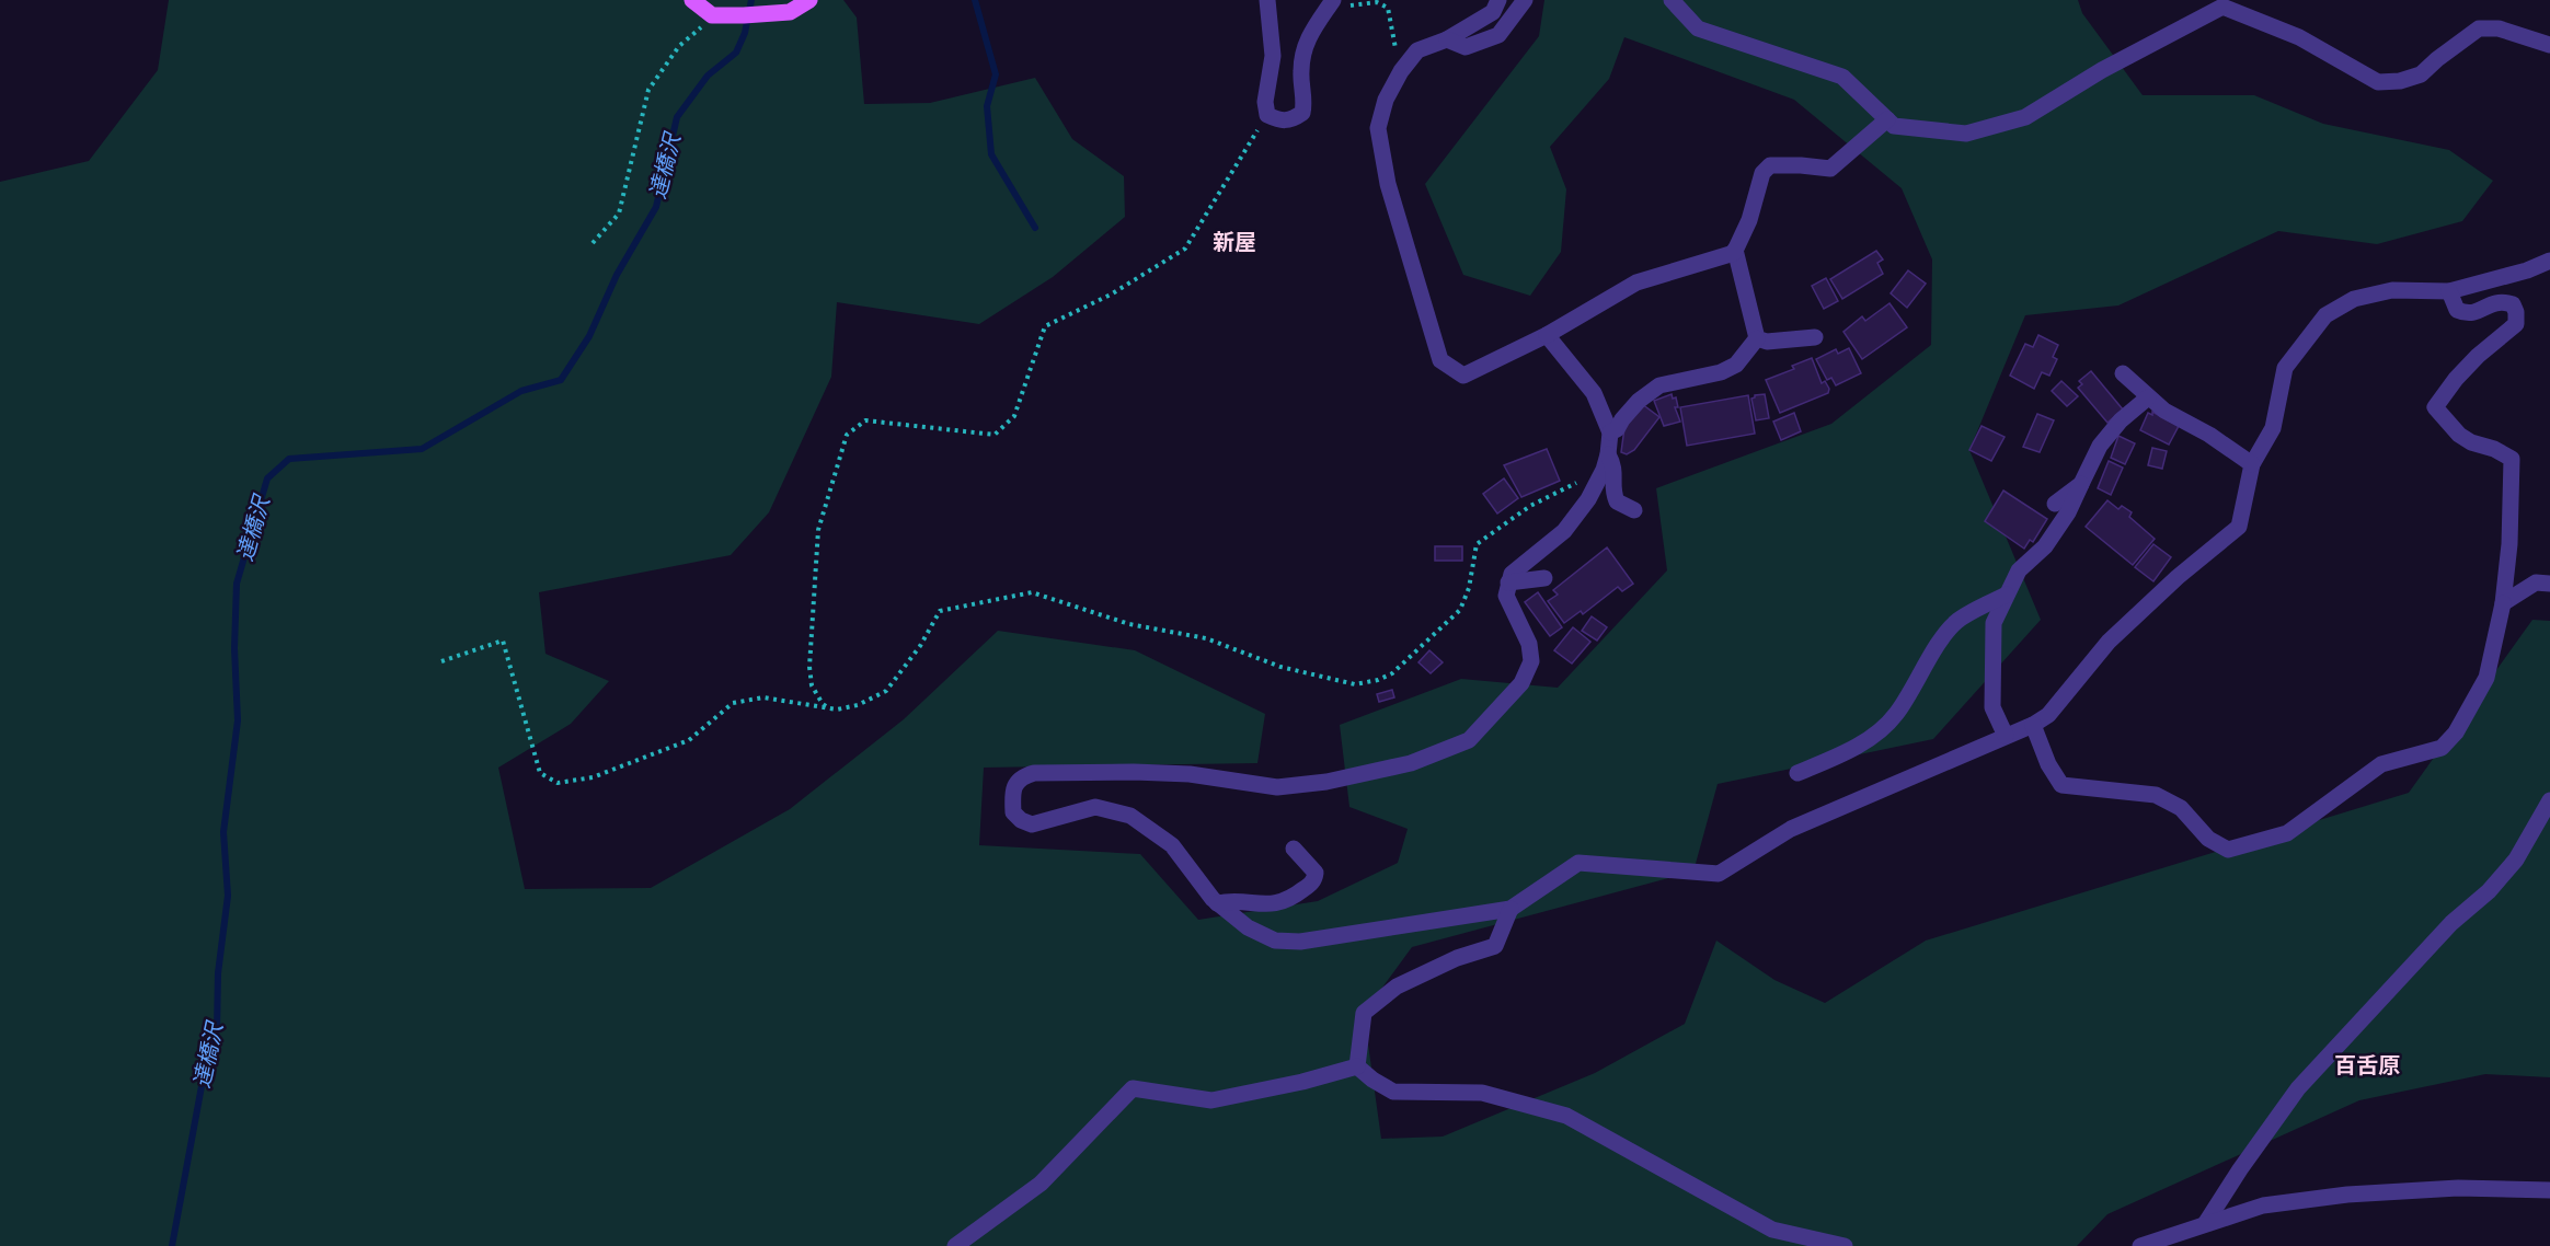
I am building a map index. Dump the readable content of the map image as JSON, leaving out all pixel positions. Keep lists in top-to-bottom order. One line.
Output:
{"districts":["新屋","百舌原"],"water":["達橋沢"]}
